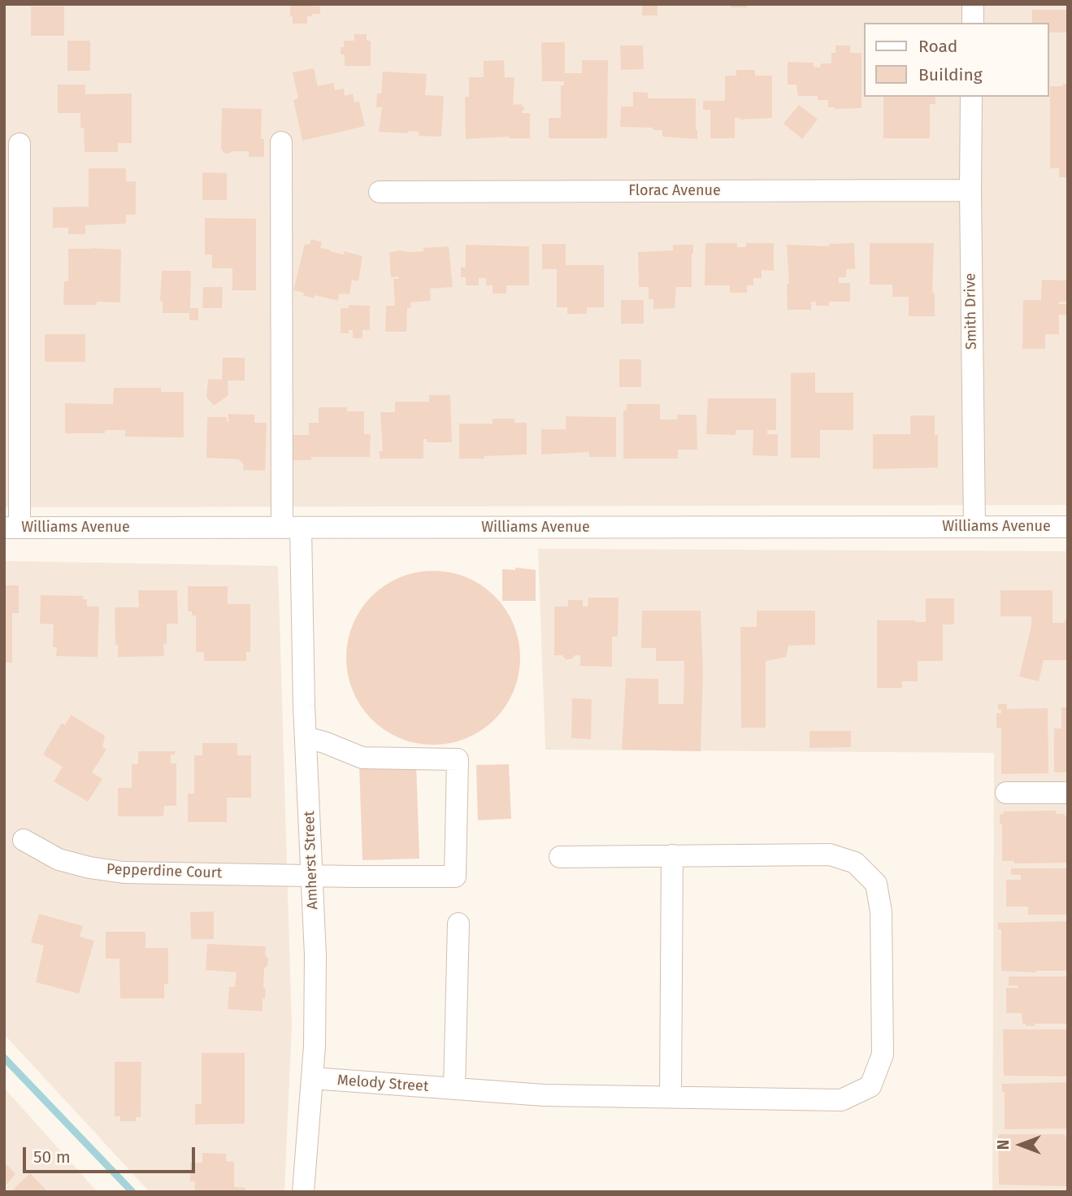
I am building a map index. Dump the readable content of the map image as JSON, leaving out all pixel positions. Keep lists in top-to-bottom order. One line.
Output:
{"streets":{"street":["Florac Avenue","Smith Drive","Williams Avenue","Amherst Street","Pepperdine Court","Melody Street"]},"crossings":[["Florac Avenue","Smith Drive"],["Smith Drive","Williams Avenue"],["Williams Avenue","Amherst Street"],["Amherst Street","Pepperdine Court"],["Amherst Street","Melody Street"]],"legend":["Road","Building"],"scale_bar":"50 m","north":"left"}
